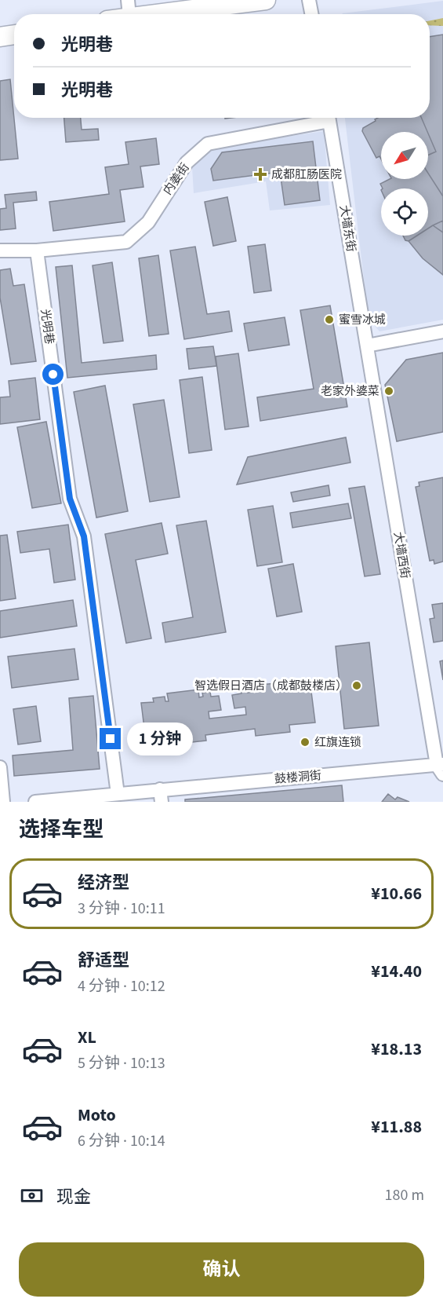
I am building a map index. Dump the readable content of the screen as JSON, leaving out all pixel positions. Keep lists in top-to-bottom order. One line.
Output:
{"streets":{"street":["内姜街","大墙东街","光明巷","大墙西街","鼓楼洞街"]},"crossings":[["内姜街","光明巷"],["大墙东街","大墙西街"],["光明巷","鼓楼洞街"],["大墙西街","鼓楼洞街"]],"places":{"health":["成都肛肠医院"],"other":["蜜雪冰城","老家外婆菜","智选假日酒店（成都鼓楼店）","红旗连锁"]},"north":"bottom left","page":{"banner":["光明巷","光明巷"],"bubble":"1 分钟","heading":"选择车型","list":[{"name":"经济型","note":"3 分钟 · 10:11","value":"¥10.66"},{"name":"舒适型","note":"4 分钟 · 10:12","value":"¥14.40"},{"name":"XL","note":"5 分钟 · 10:13","value":"¥18.13"},{"name":"Moto","note":"6 分钟 · 10:14","value":"¥11.88"}],"pay":["现金","180 m"],"buttons":"确认"}}
